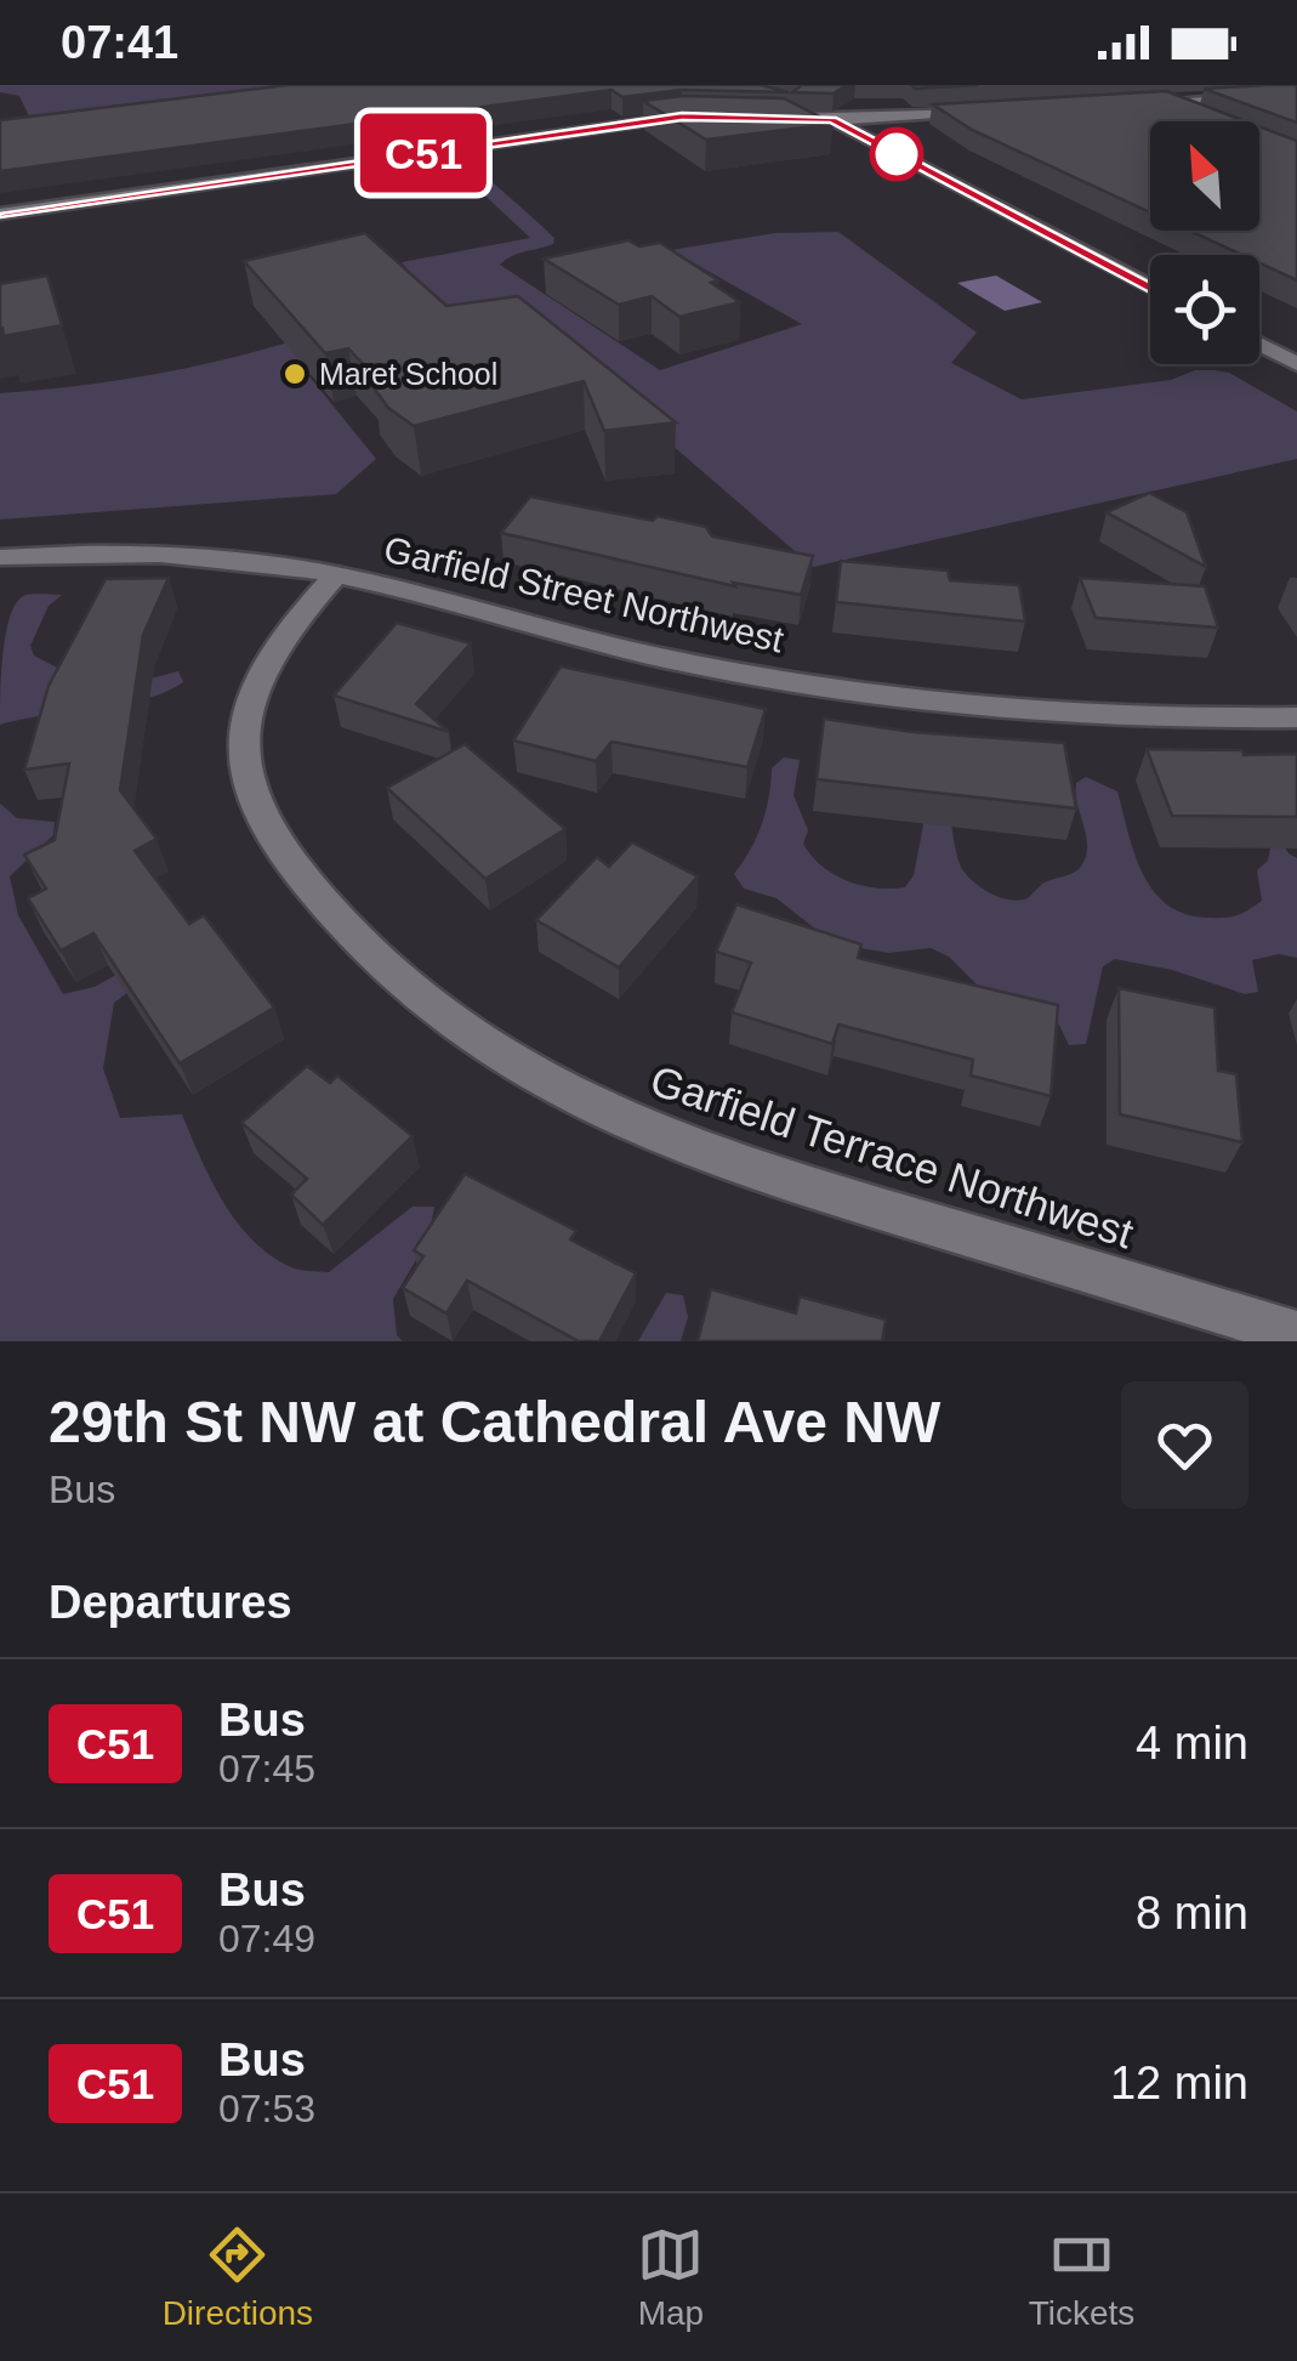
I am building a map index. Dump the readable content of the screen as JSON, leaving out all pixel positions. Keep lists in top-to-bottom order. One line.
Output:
{"streets":{"street":["Garfield Street Northwest","Garfield Terrace Northwest"]},"crossings":[["Garfield Street Northwest","Garfield Terrace Northwest"]],"places":["Maret School"],"lines":["bus line C51"],"north":"top left","page":{"status":"07:41","on_map":"C51","heading":[["29th St NW at Cathedral Ave NW","Bus"],"Departures"],"list":[{"mark":"C51","name":"Bus","note":"07:45","value":"4 min"},{"mark":"C51","name":"Bus","note":"07:49","value":"8 min"},{"mark":"C51","name":"Bus","note":"07:53","value":"12 min"}],"tabs":["Directions","Map","Tickets"]}}
